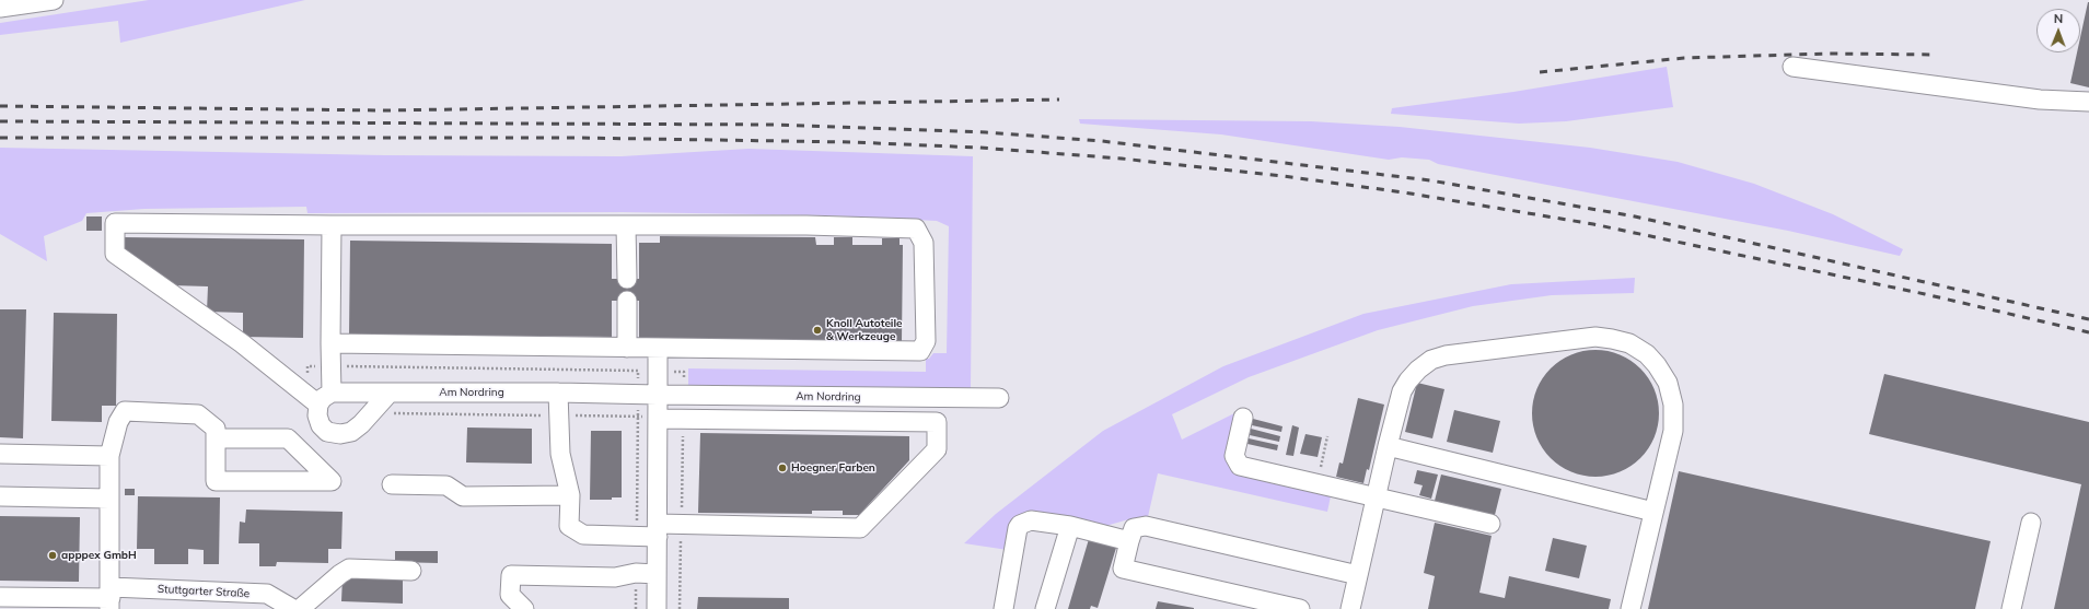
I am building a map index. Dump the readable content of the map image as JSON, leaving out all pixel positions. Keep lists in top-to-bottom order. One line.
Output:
{"streets":{"street":["Am Nordring","Stuttgarter Straße"]},"places":["Knoll Autoteile & Werkzeuge","Hoegner Farben","apppex GmbH"],"north":"top"}
